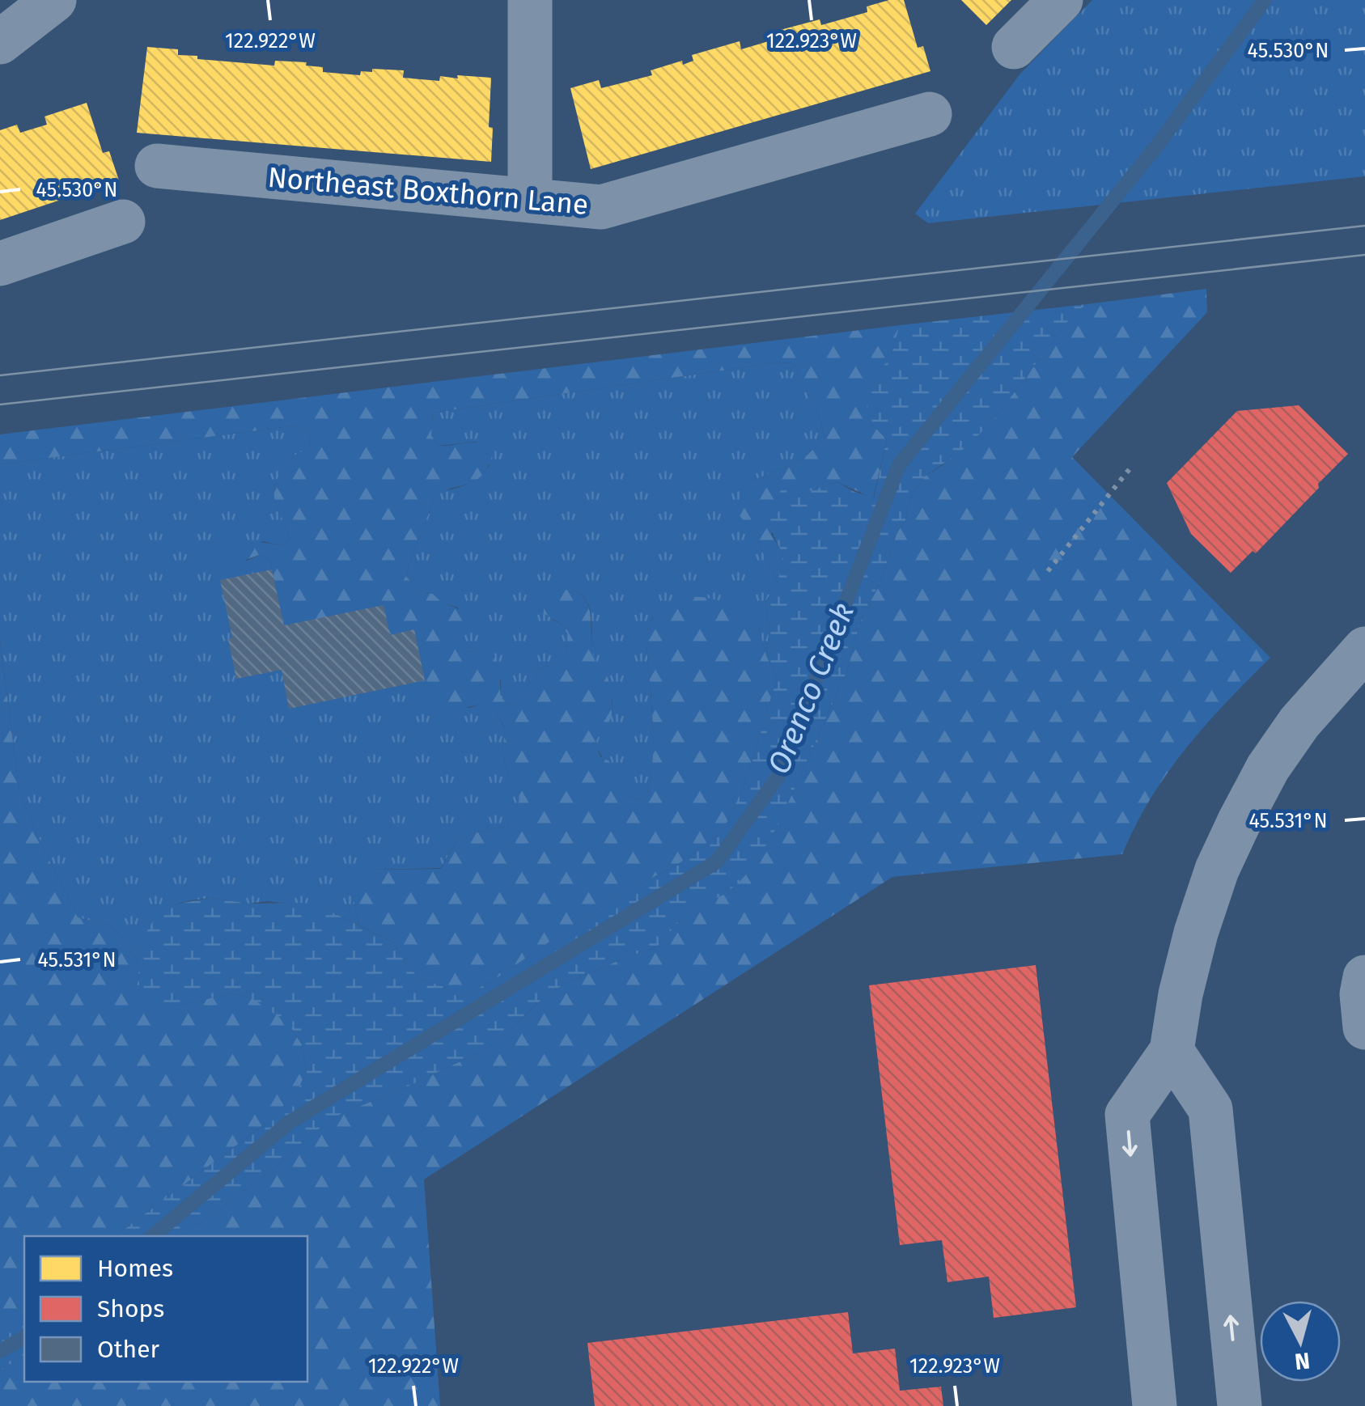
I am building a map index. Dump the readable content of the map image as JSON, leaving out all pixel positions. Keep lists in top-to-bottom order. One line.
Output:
{"streets":{"street":["Northeast Boxthorn Lane"]},"water":["Orenco Creek"],"legend":["Homes","Shops","Other"],"north":"bottom","coordinates":["122.922°W","122.923°W","45.530°N","45.531°N"]}
